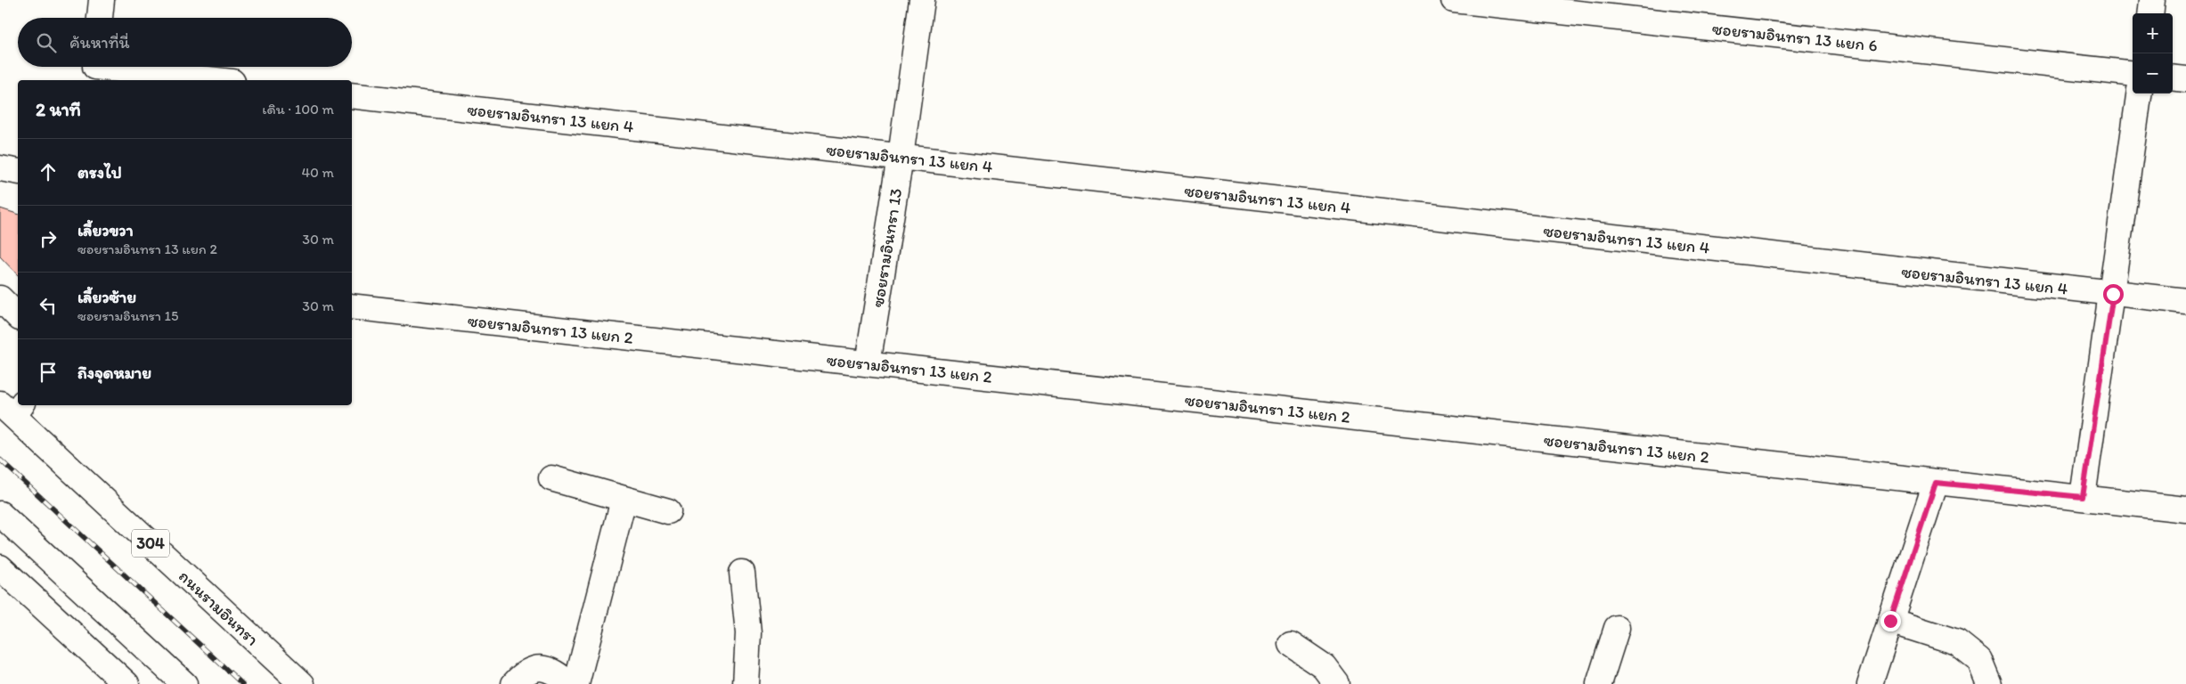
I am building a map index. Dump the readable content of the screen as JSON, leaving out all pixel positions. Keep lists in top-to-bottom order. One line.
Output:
{"streets":{"street":["ซอยรามอินทรา 13 แยก 6","ซอยรามอินทรา 13 แยก 4","ซอยรามอินทรา 13","ซอยรามอินทรา 13 แยก 2","304","ถนนรามอินทรา"]},"crossings":[["ซอยรามอินทรา 13 แยก 4","ซอยรามอินทรา 13"],["ซอยรามอินทรา 13","ซอยรามอินทรา 13 แยก 2"]],"page":{"map_buttons":["+","−"],"search":"ค้นหาที่นี่","heading":["2 นาที","เดิน · 100 m"],"list":[["ตรงไป","40 m"],["เลี้ยวขวา","ซอยรามอินทรา 13 แยก 2","30 m"],["เลี้ยวซ้าย","ซอยรามอินทรา 15","30 m"],"ถึงจุดหมาย"]}}
